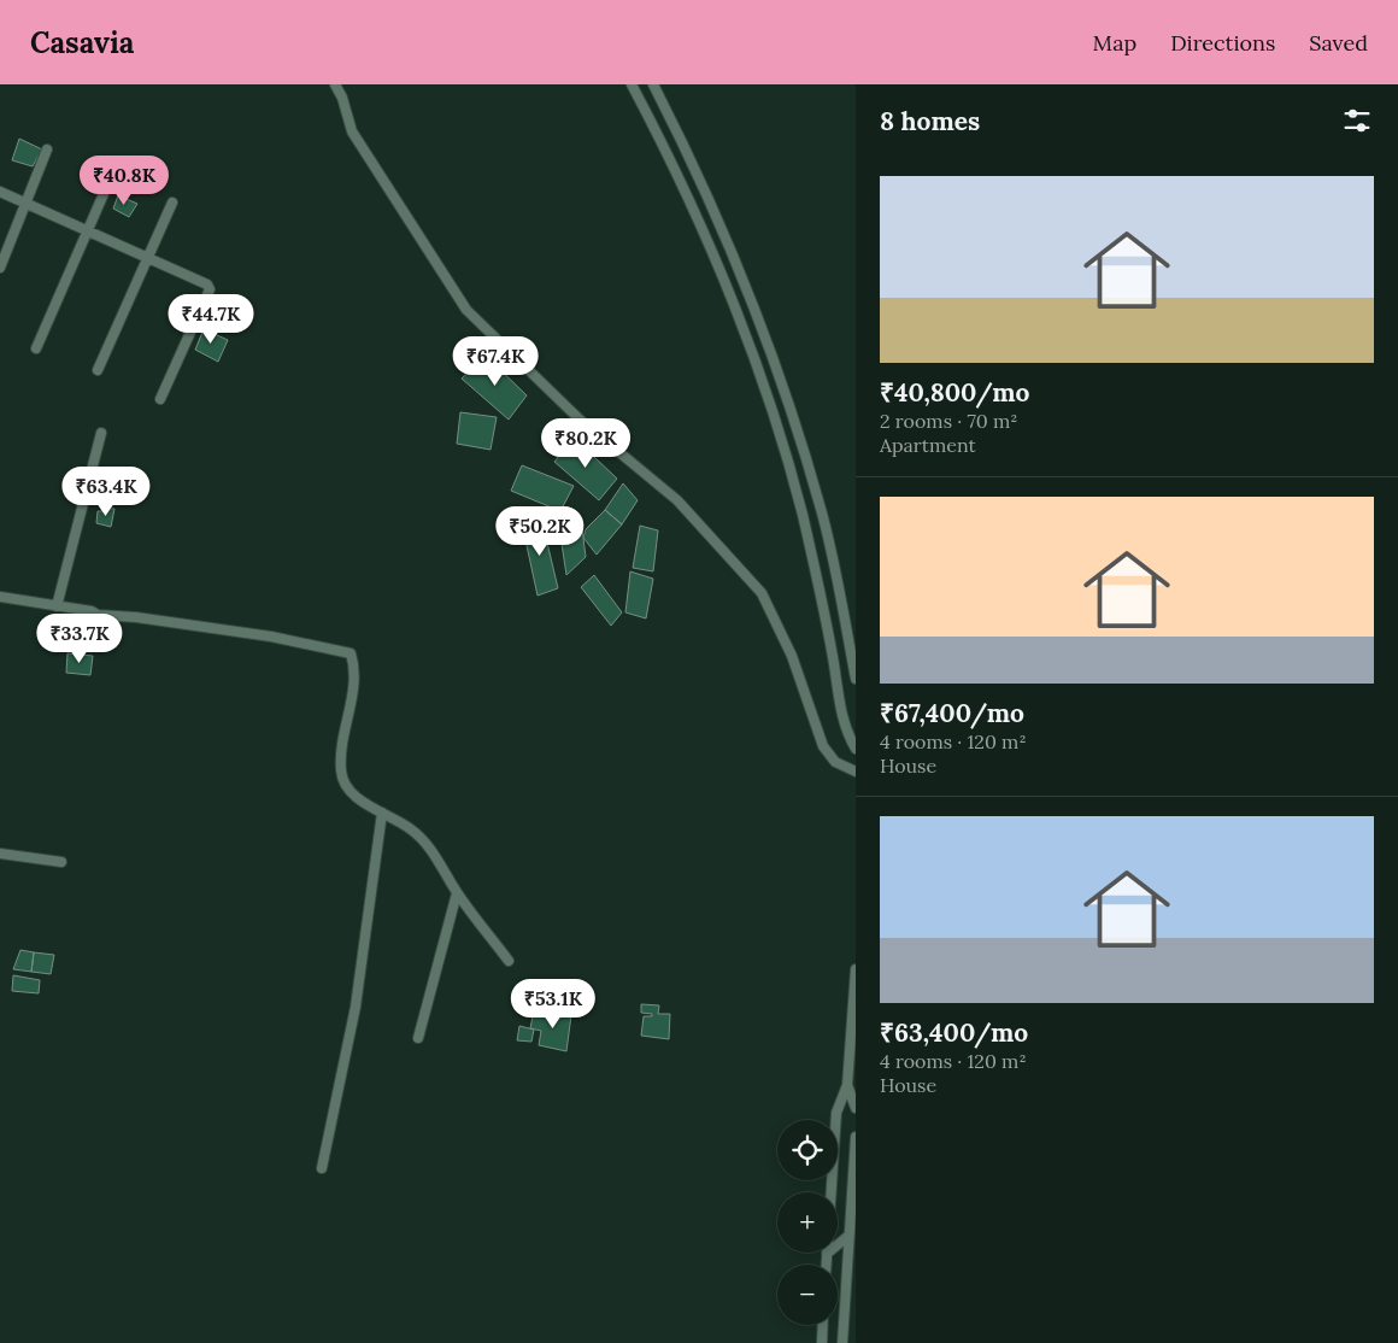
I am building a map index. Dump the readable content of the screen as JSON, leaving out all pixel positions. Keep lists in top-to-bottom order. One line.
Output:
{"page":{"header":"Casavia","nav":["Map","Directions","Saved"],"heading":"8 homes","price":["₹40.8K","₹44.7K","₹67.4K","₹80.2K","₹63.4K","₹50.2K","₹33.7K","₹53.1K"],"list":[{"name":"₹40,800/mo","note":"2 rooms · 70 m² · Apartment"},{"name":"₹67,400/mo","note":"4 rooms · 120 m² · House"},{"name":"₹63,400/mo","note":"4 rooms · 120 m² · House"}],"map_buttons":["+","−"]}}
